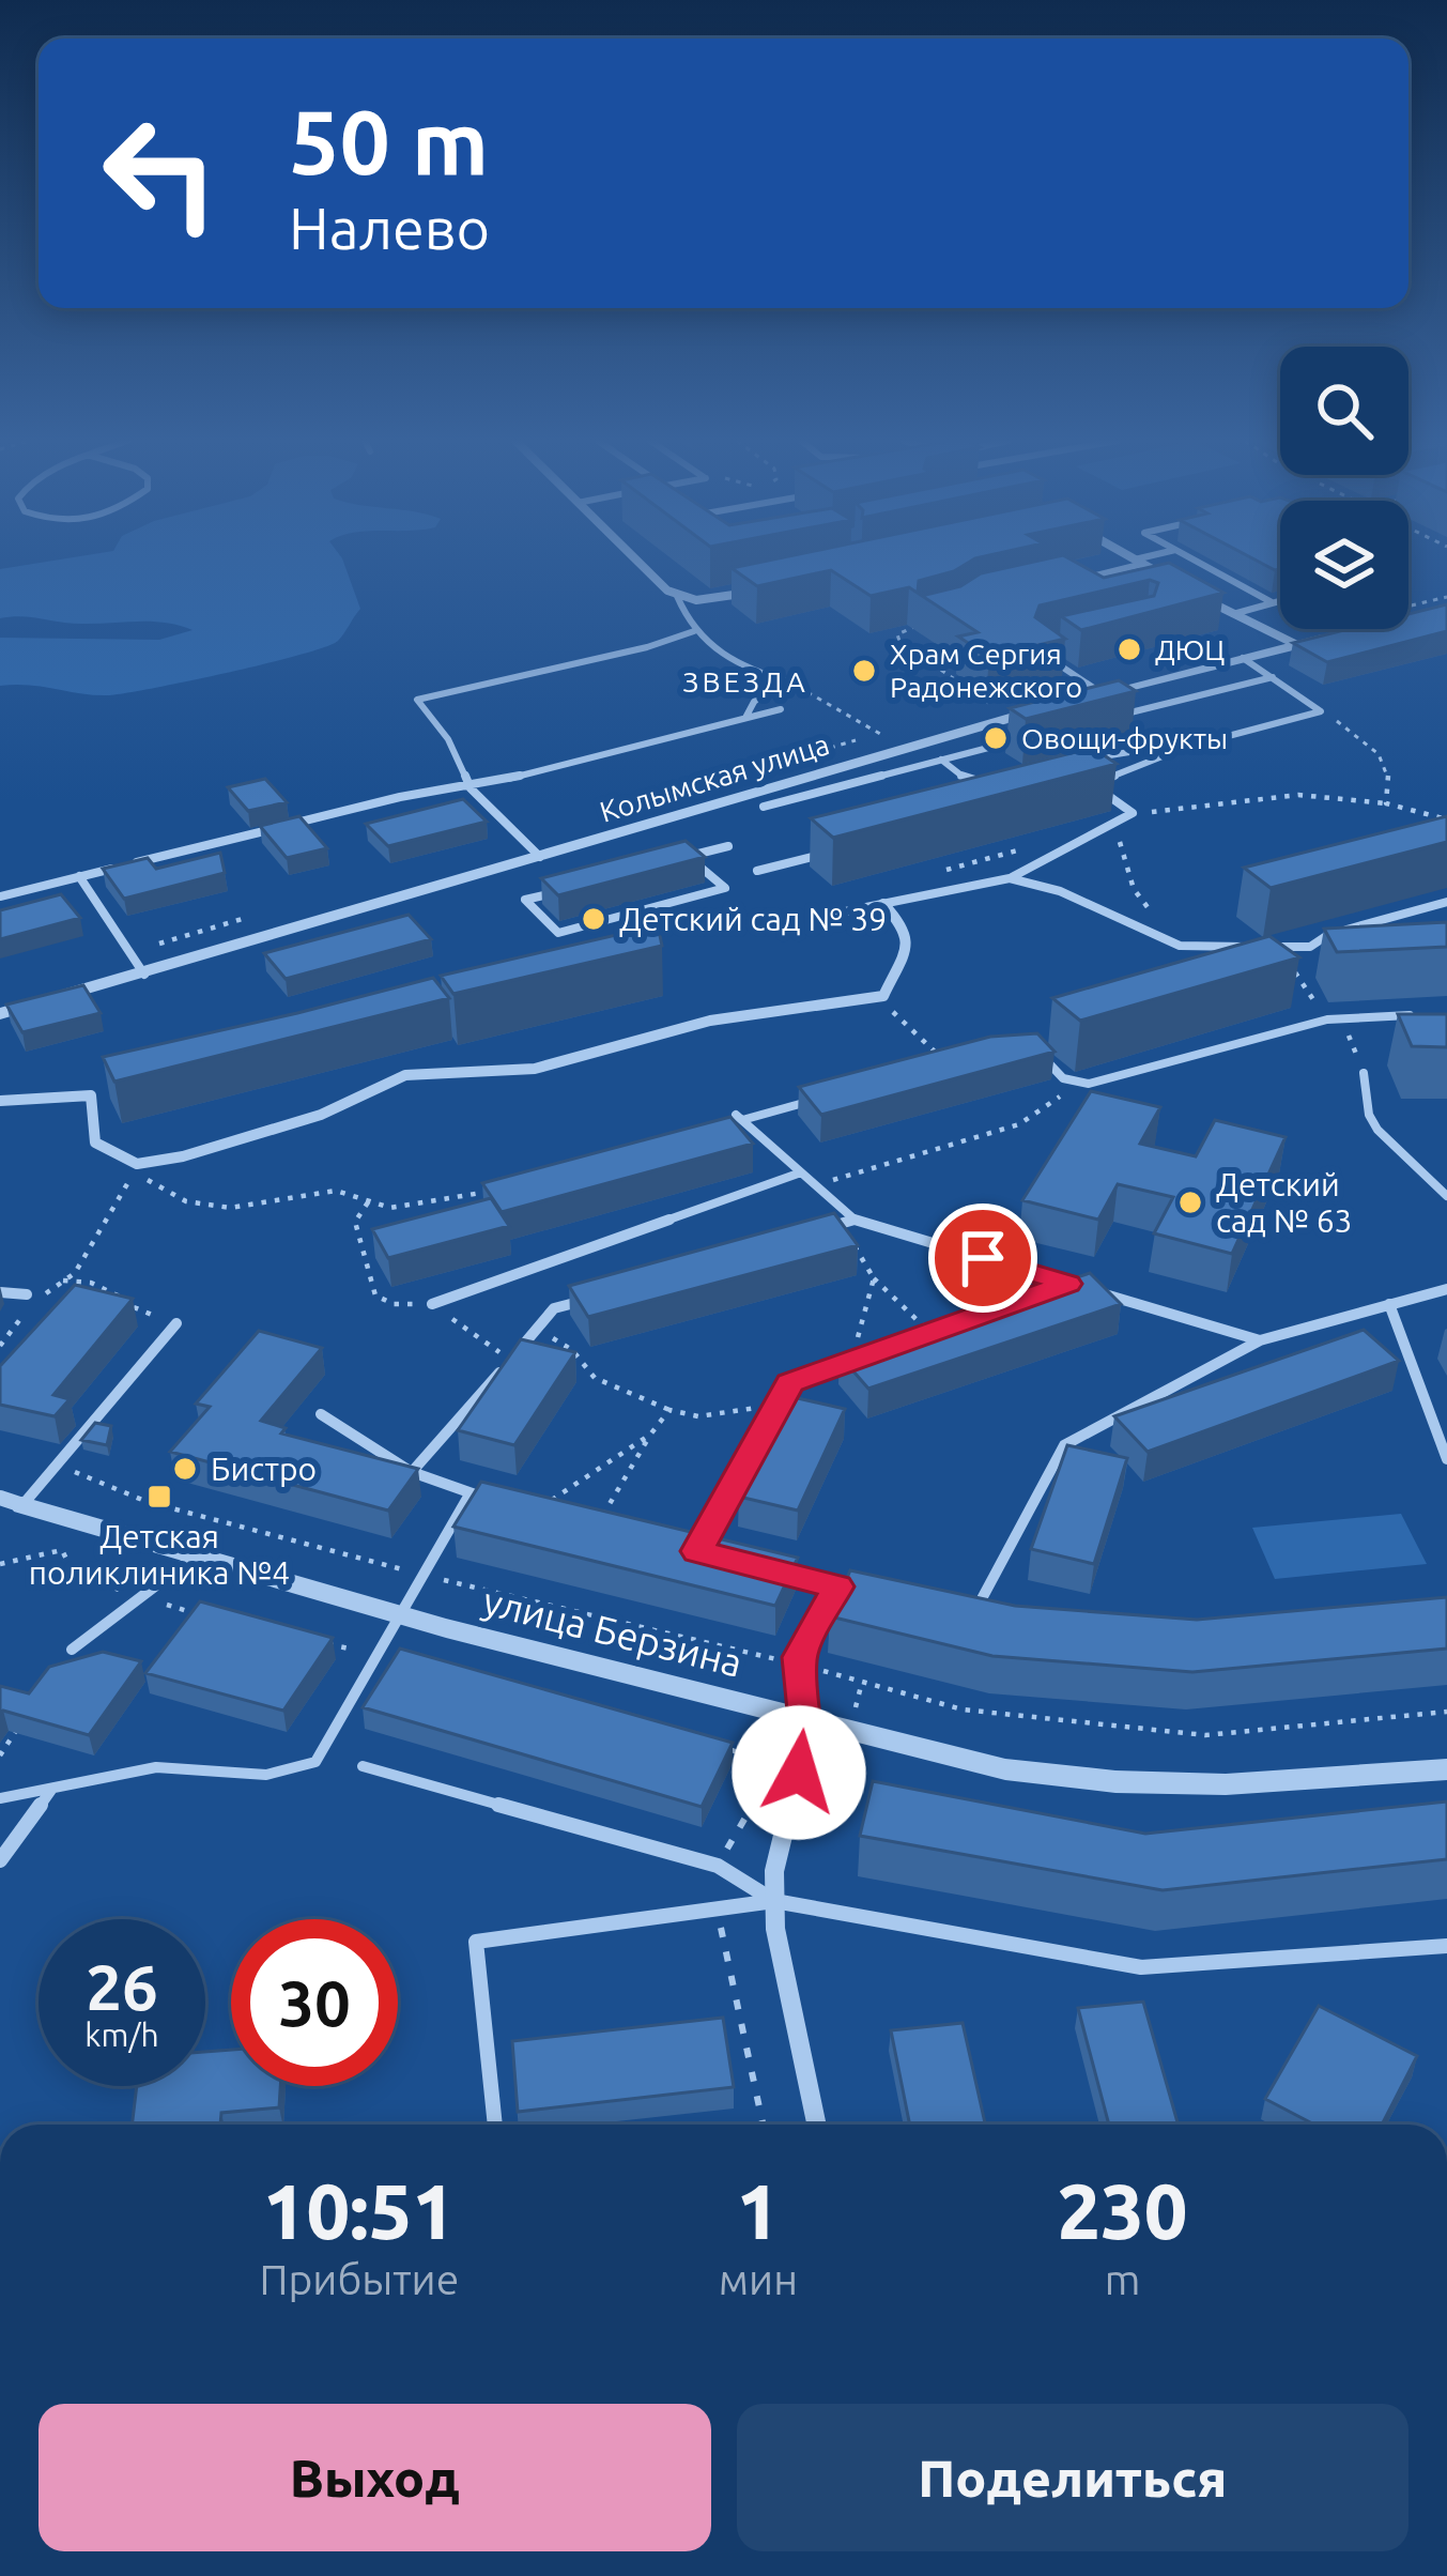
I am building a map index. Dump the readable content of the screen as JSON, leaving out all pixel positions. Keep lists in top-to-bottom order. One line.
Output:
{"streets":{"street":["Колымская улица","улица Берзина"]},"districts":["ЗВЕЗДА"],"places":{"other":["ДЮЦ","Храм Сергия Радонежского","Овощи-фрукты","Детский сад № 39","Детский сад № 63","Бистро"],"transit":["Детская поликлиника №4"]},"page":{"turn":["50 m","Налево"],"speed":"26 km/h","limit":"30","eta":["10:51","Прибытие","1","мин","230","m"],"buttons":["Выход","Поделиться"]}}
